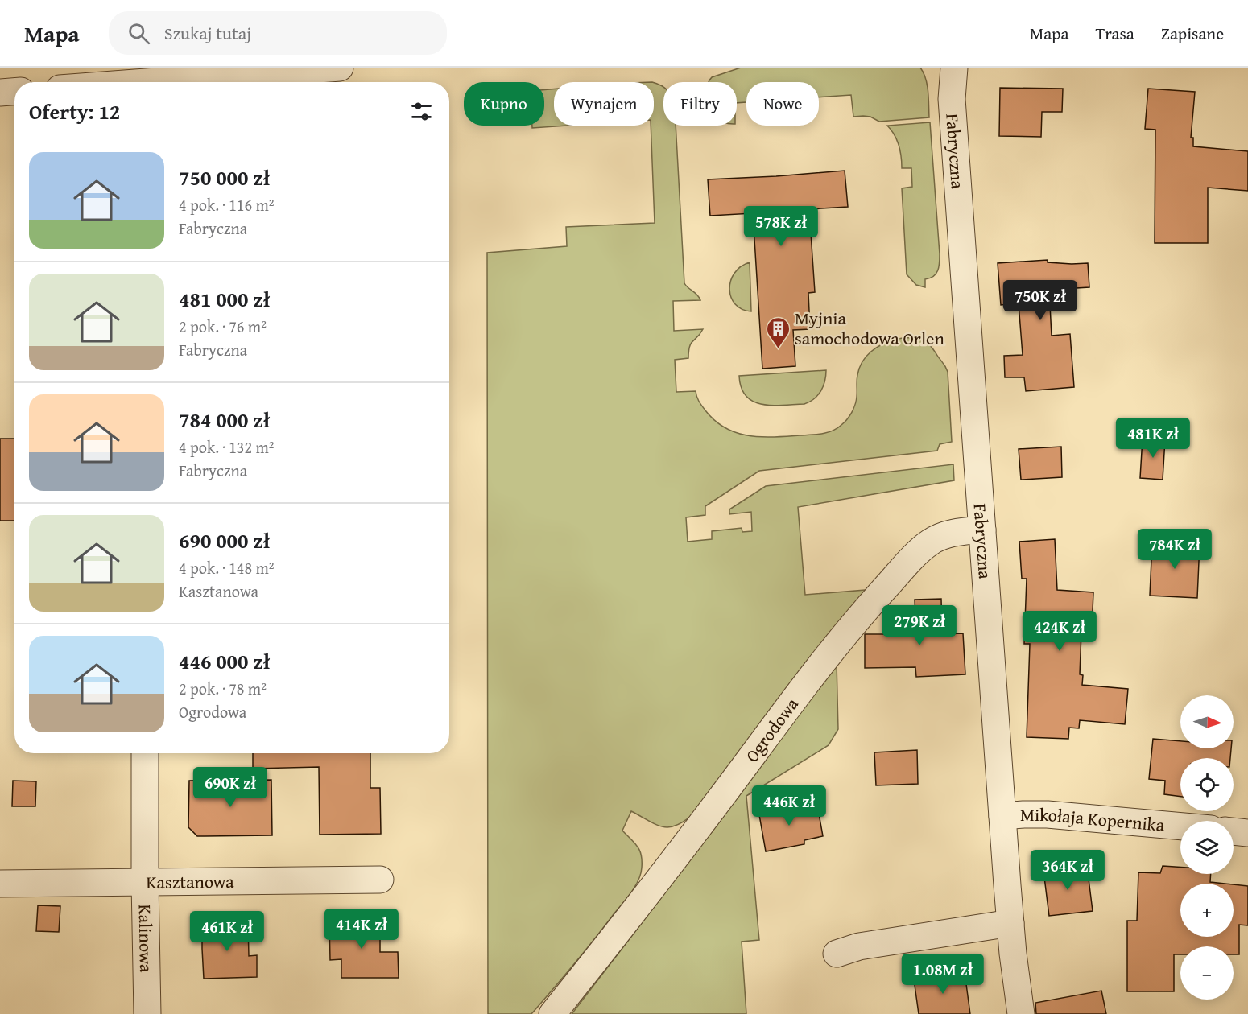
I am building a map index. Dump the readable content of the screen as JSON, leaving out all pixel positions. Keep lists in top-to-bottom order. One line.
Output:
{"streets":{"street":["Fabryczna","Ogrodowa","Mikołaja Kopernika","Kasztanowa","Kalinowa"]},"crossings":[["Fabryczna","Ogrodowa"],["Fabryczna","Mikołaja Kopernika"],["Kasztanowa","Kalinowa"]],"places":{"building":["Myjnia samochodowa Orlen"]},"north":"right","page":{"header":"Mapa","search":"Szukaj tutaj","nav":["Mapa","Trasa","Zapisane"],"chip":["Kupno","Wynajem","Filtry","Nowe"],"heading":"Oferty: 12","list":[{"name":"750 000 zł","note":"4 pok. · 116 m² · Fabryczna"},{"name":"481 000 zł","note":"2 pok. · 76 m² · Fabryczna"},{"name":"784 000 zł","note":"4 pok. · 132 m² · Fabryczna"},{"name":"690 000 zł","note":"4 pok. · 148 m² · Kasztanowa"},{"name":"446 000 zł","note":"2 pok. · 78 m² · Ogrodowa"}],"price":["578K zł","750K zł","481K zł","784K zł","279K zł","424K zł","690K zł","446K zł","364K zł","414K zł","461K zł","1.08M zł"],"map_buttons":["+","−"]}}
